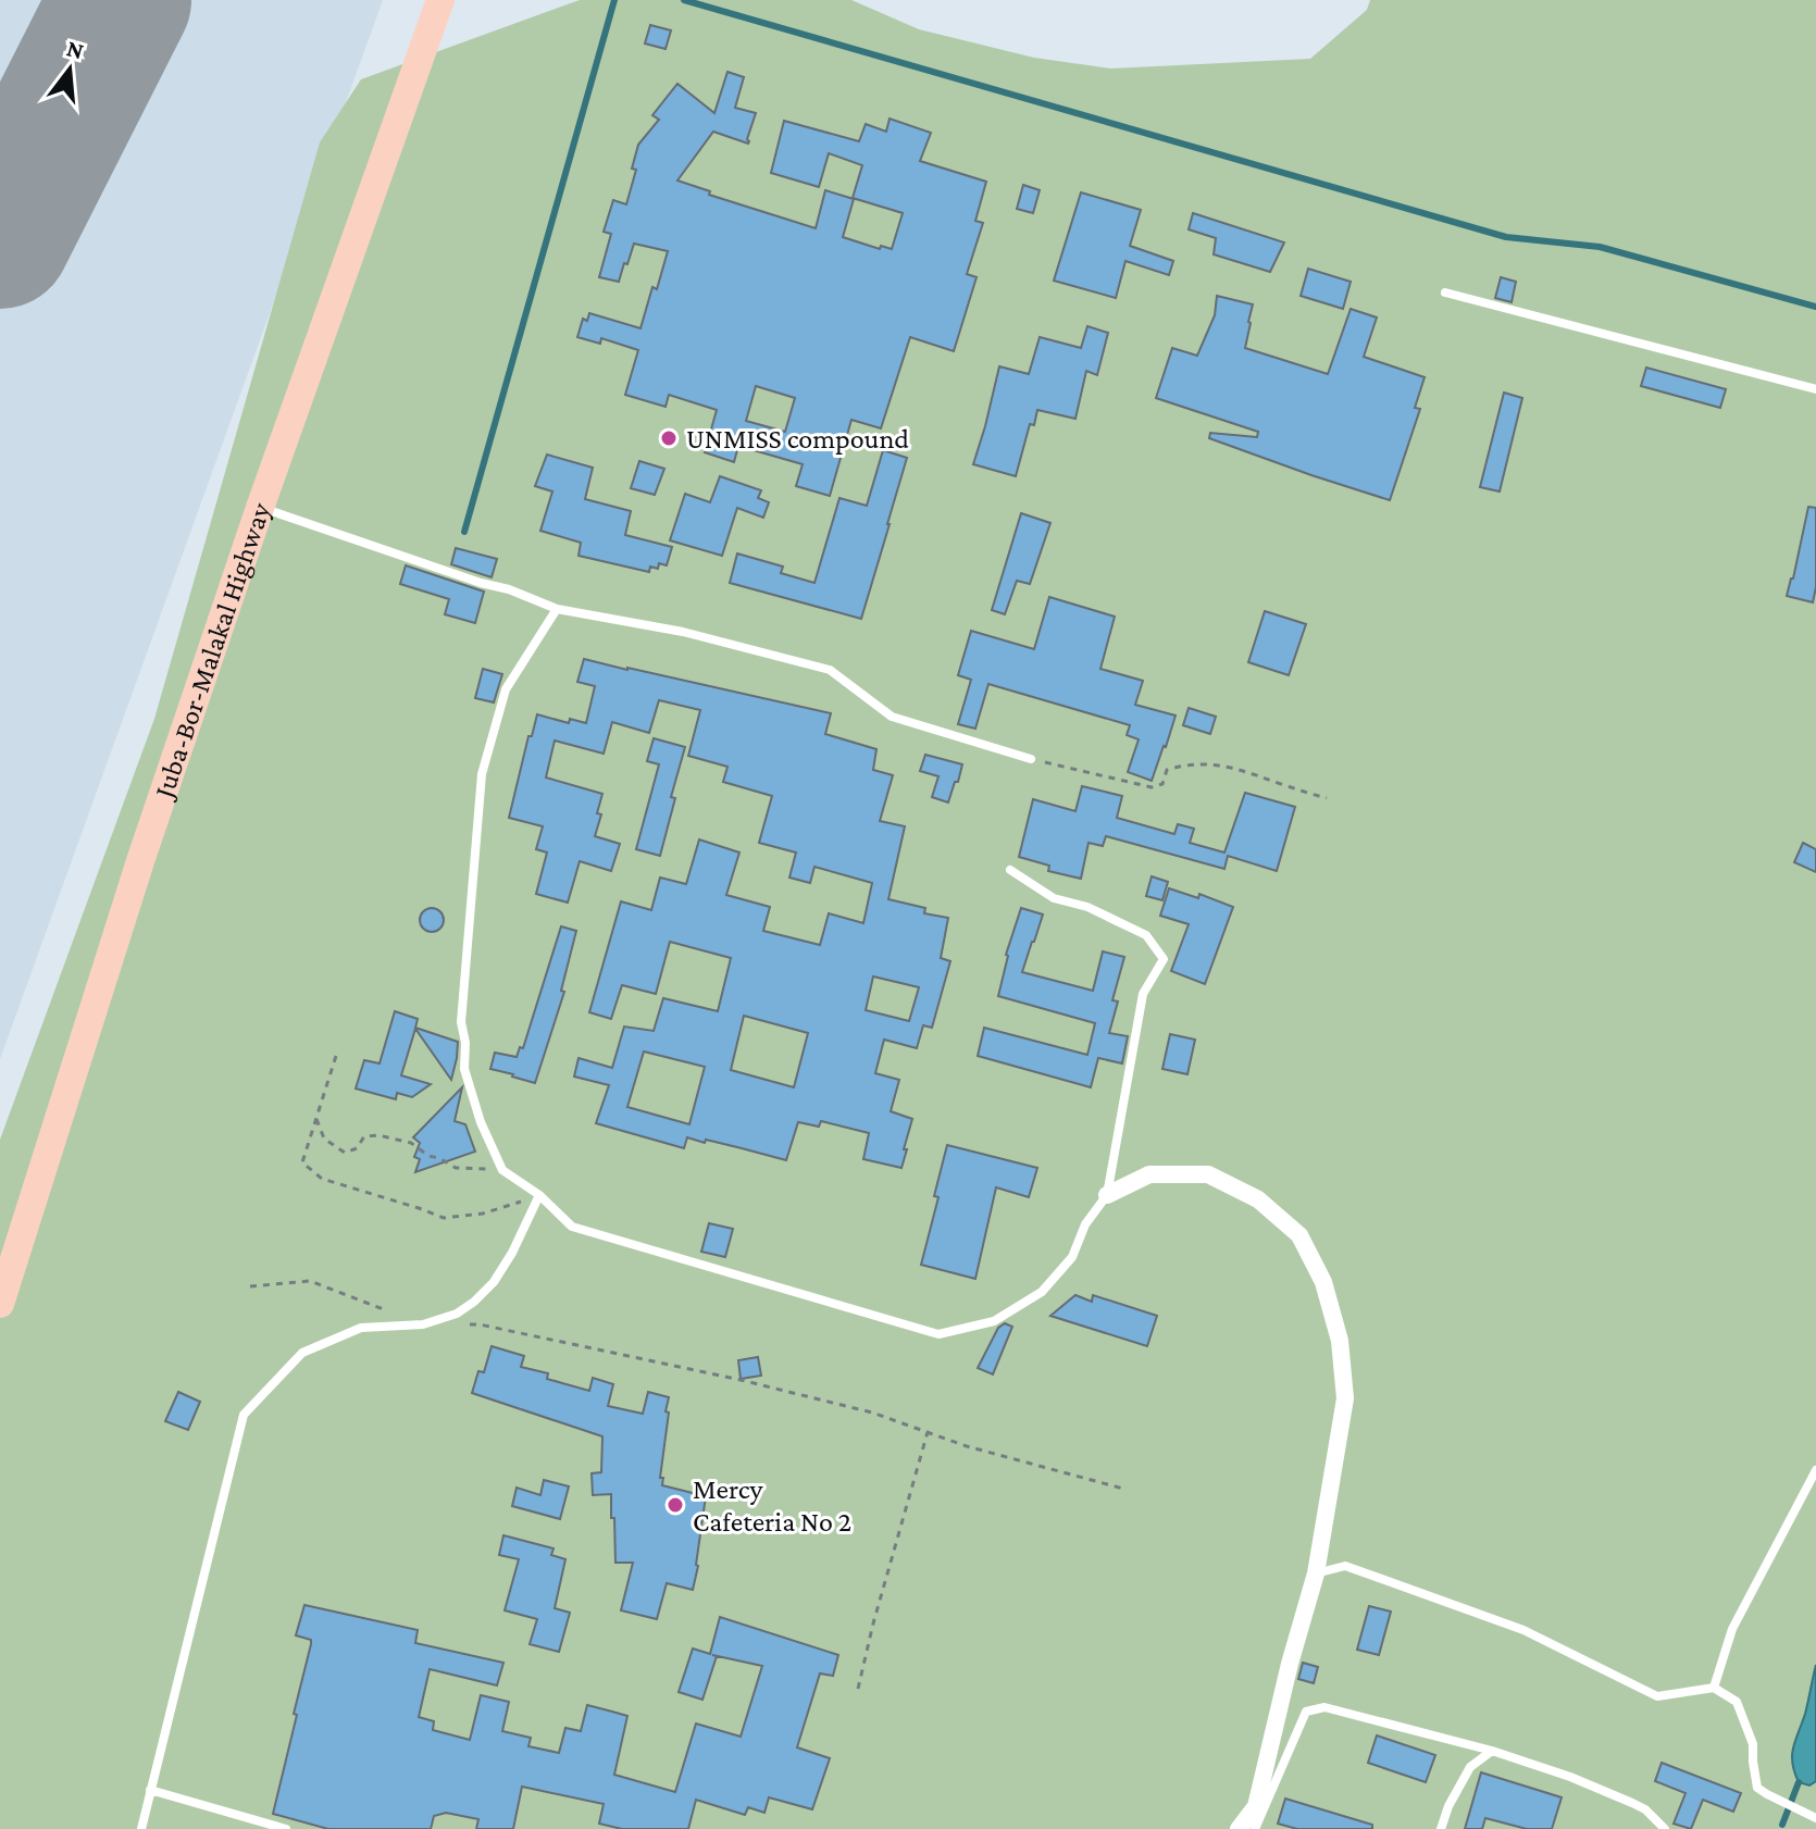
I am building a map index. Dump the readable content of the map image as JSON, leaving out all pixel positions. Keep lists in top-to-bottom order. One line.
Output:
{"streets":{"main road":["Juba-Bor-Malakal Highway"]},"places":["UNMISS compound","Mercy Cafeteria No 2"],"north":"top"}
